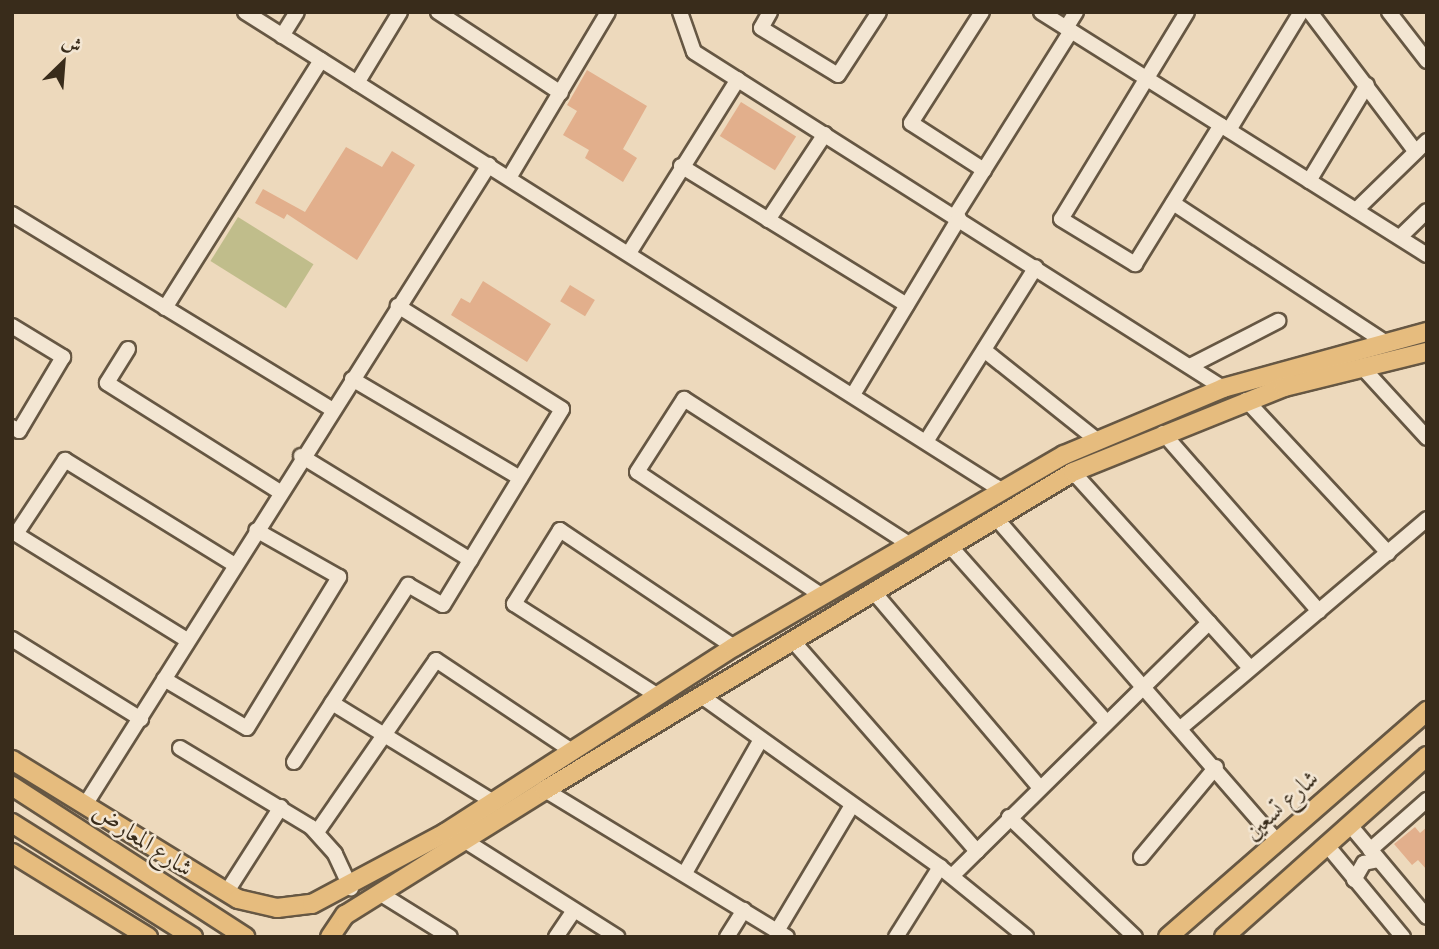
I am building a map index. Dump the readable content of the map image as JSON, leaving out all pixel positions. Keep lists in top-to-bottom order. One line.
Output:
{"streets":{"main road":["شارع تسعين","شارع المعارض"]},"north":"top right"}
